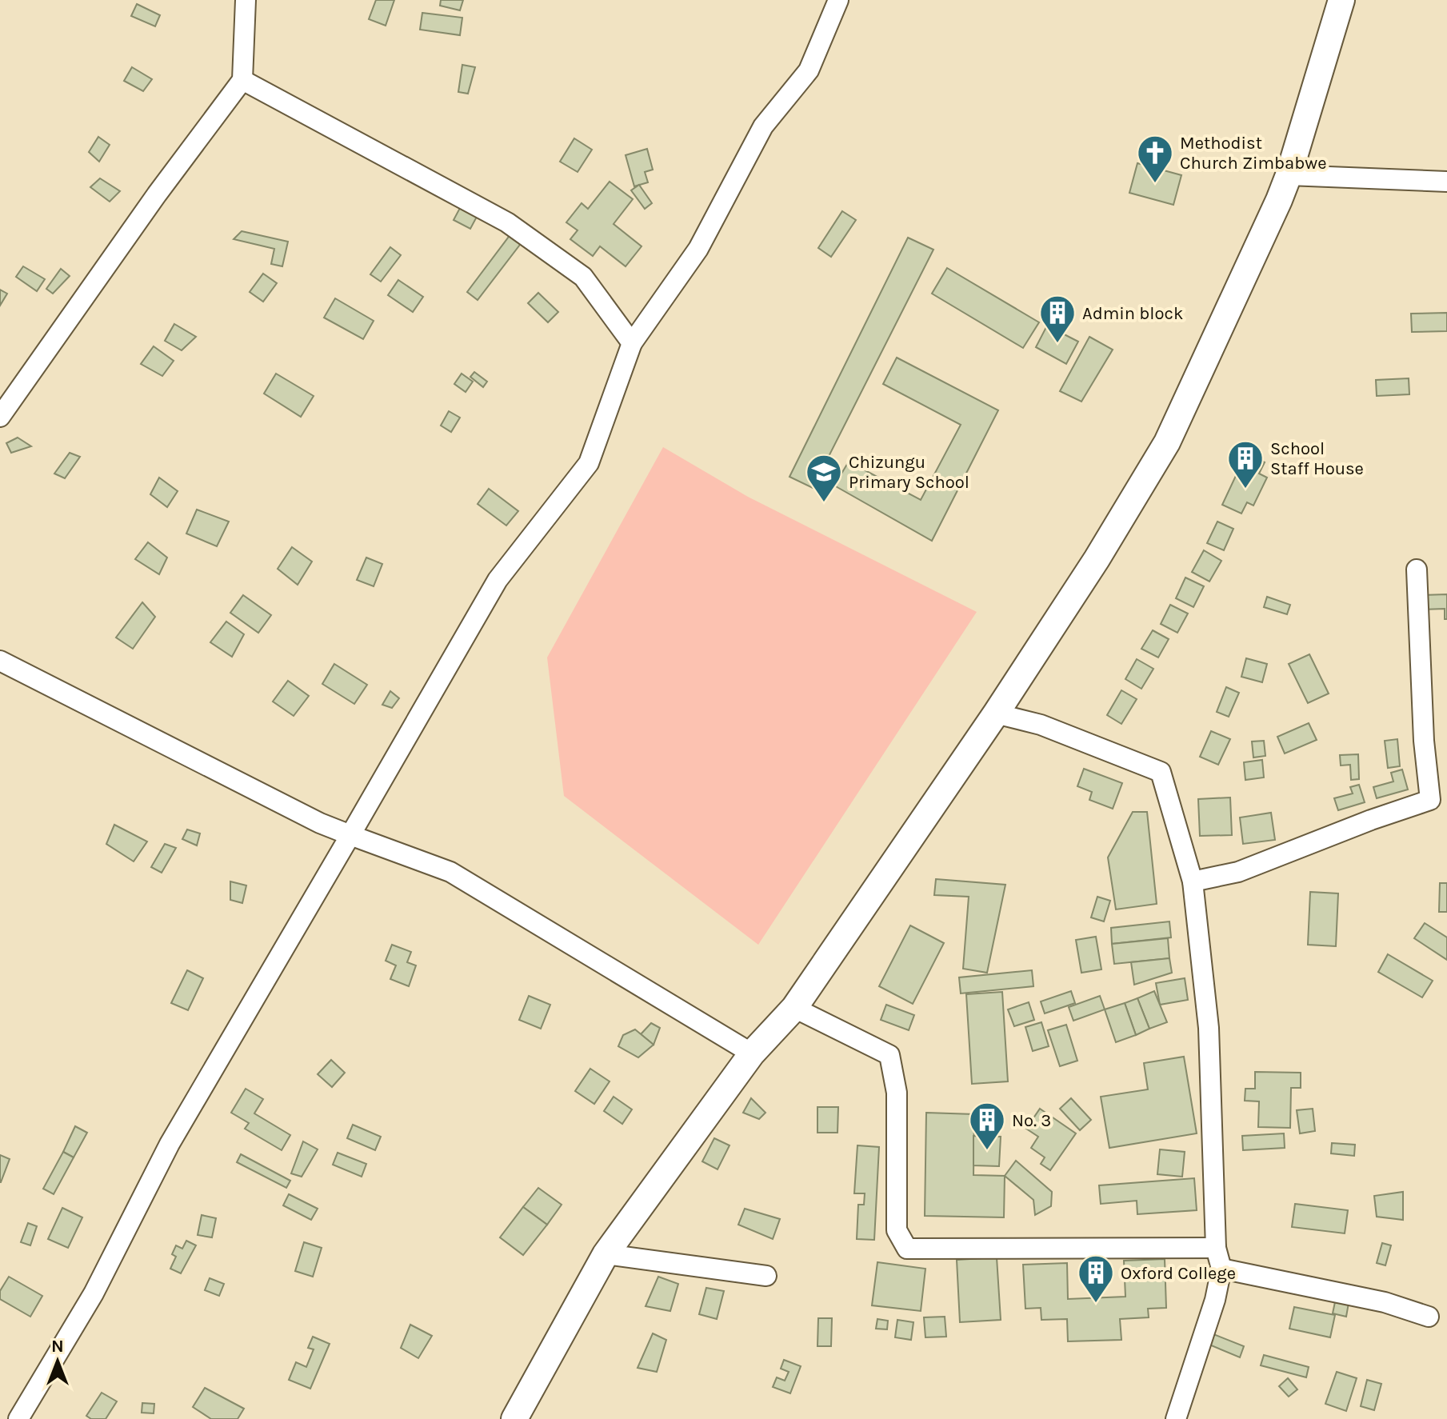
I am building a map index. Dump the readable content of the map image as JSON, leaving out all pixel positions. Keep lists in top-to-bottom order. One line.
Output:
{"places":{"church":["Methodist Church Zimbabwe"],"building":["Admin block","School Staff House","No. 3","Oxford College"],"school or university":["Chizungu Primary School"]},"north":"top"}
